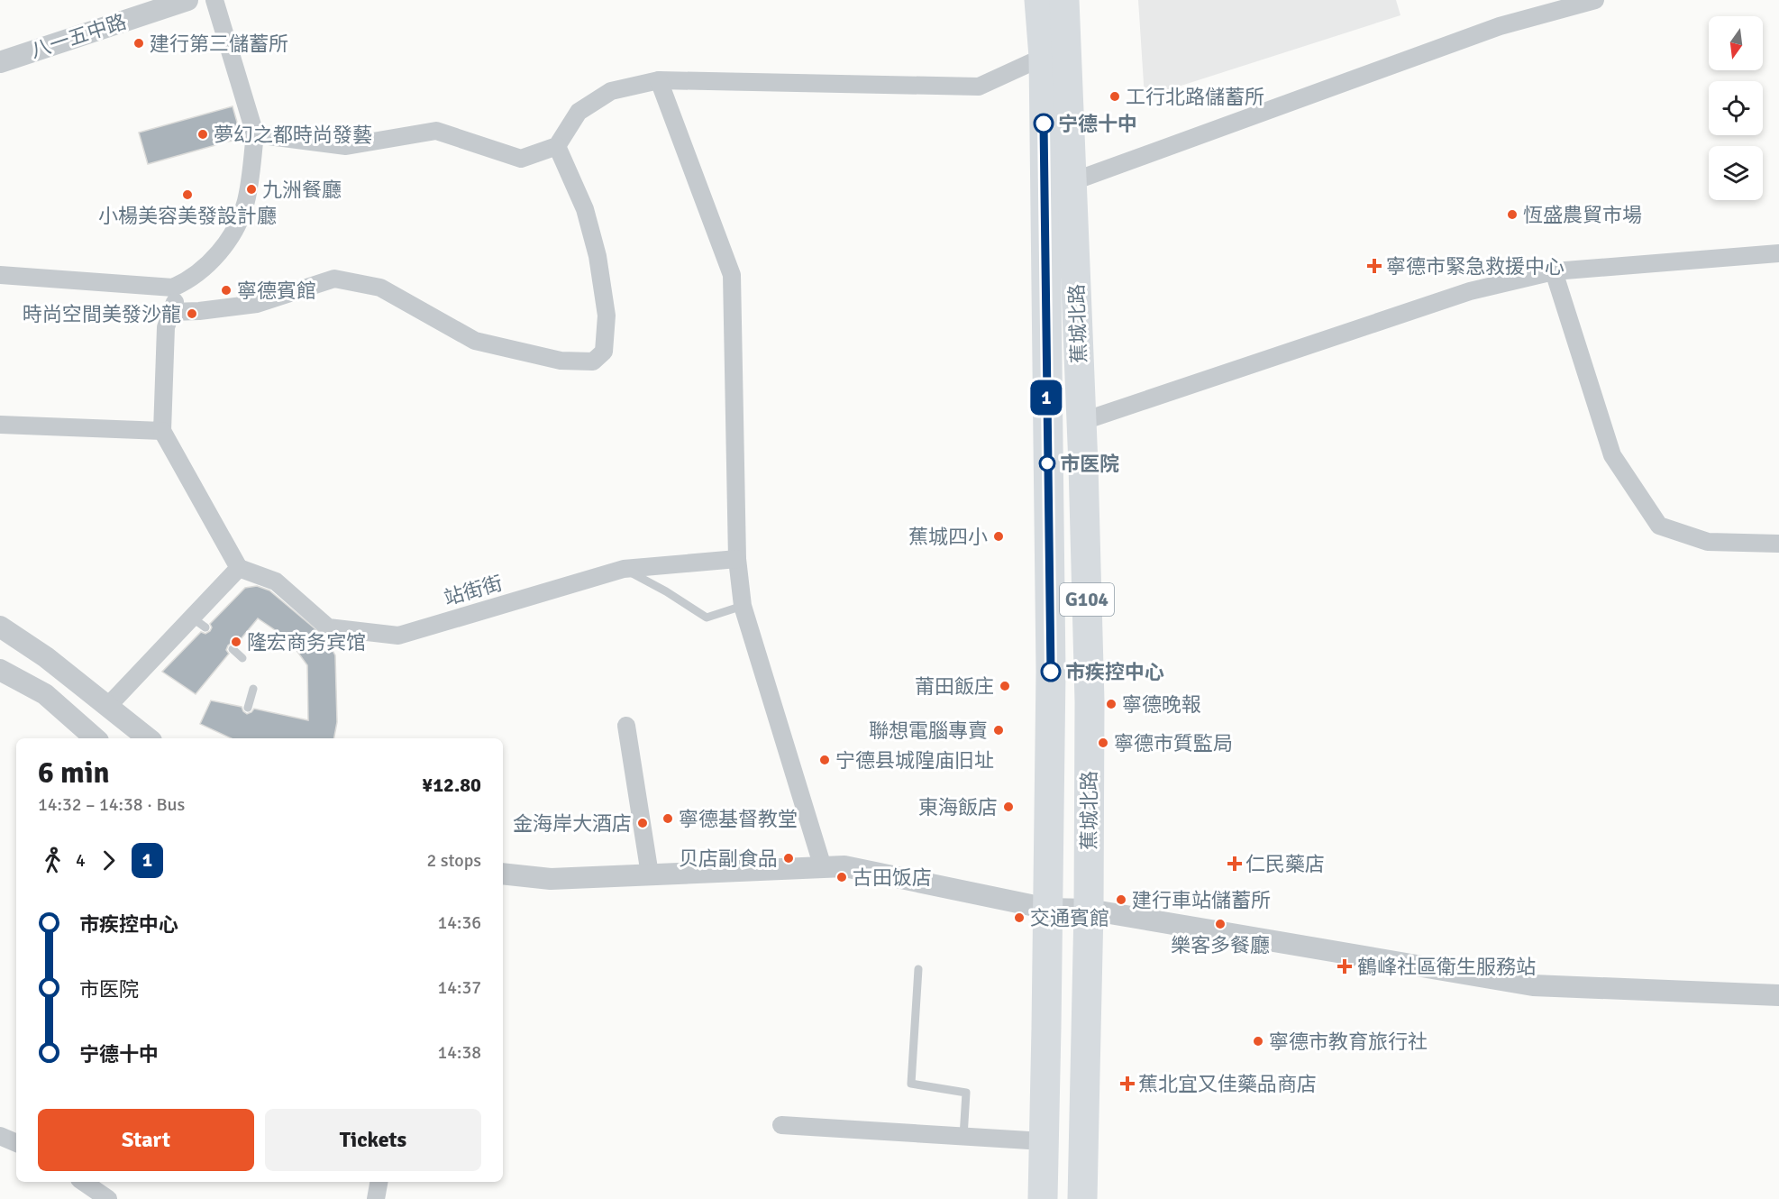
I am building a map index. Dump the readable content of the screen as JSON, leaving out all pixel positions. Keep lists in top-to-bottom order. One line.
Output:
{"streets":{"highway":["蕉城北路","G104"],"street":["八一五中路","站街街"]},"places":{"other":["建行第三儲蓄所","工行北路儲蓄所","宁德十中","夢幻之都時尚發藝","九洲餐廳","小楊美容美發設計廳","恆盛農貿市場","寧德賓館","時尚空間美發沙龍","市医院","蕉城四小","隆宏商务宾馆","市疾控中心","莆田飯庄","寧德晚報","聯想電腦專賣","寧德市質監局","宁德县城隍庙旧址","東海飯店","寧德基督教堂","金海岸大酒店","贝店副食品","古田饭店","建行車站儲蓄所","交通賓館","樂客多餐廳","寧德市教育旅行社"],"health":["寧德市緊急救援中心","仁民藥店","鶴峰社區衛生服務站","蕉北宜又佳藥品商店"]},"lines":["bus line 1"],"north":"bottom","page":{"on_map":"1","heading":["6 min","14:32 – 14:38 · Bus","¥12.80"],"legs":["4","1","2 stops"],"list":[{"name":"市疾控中心","value":"14:36"},{"name":"市医院","value":"14:37"},{"name":"宁德十中","value":"14:38"}],"buttons":["Start","Tickets"]}}
